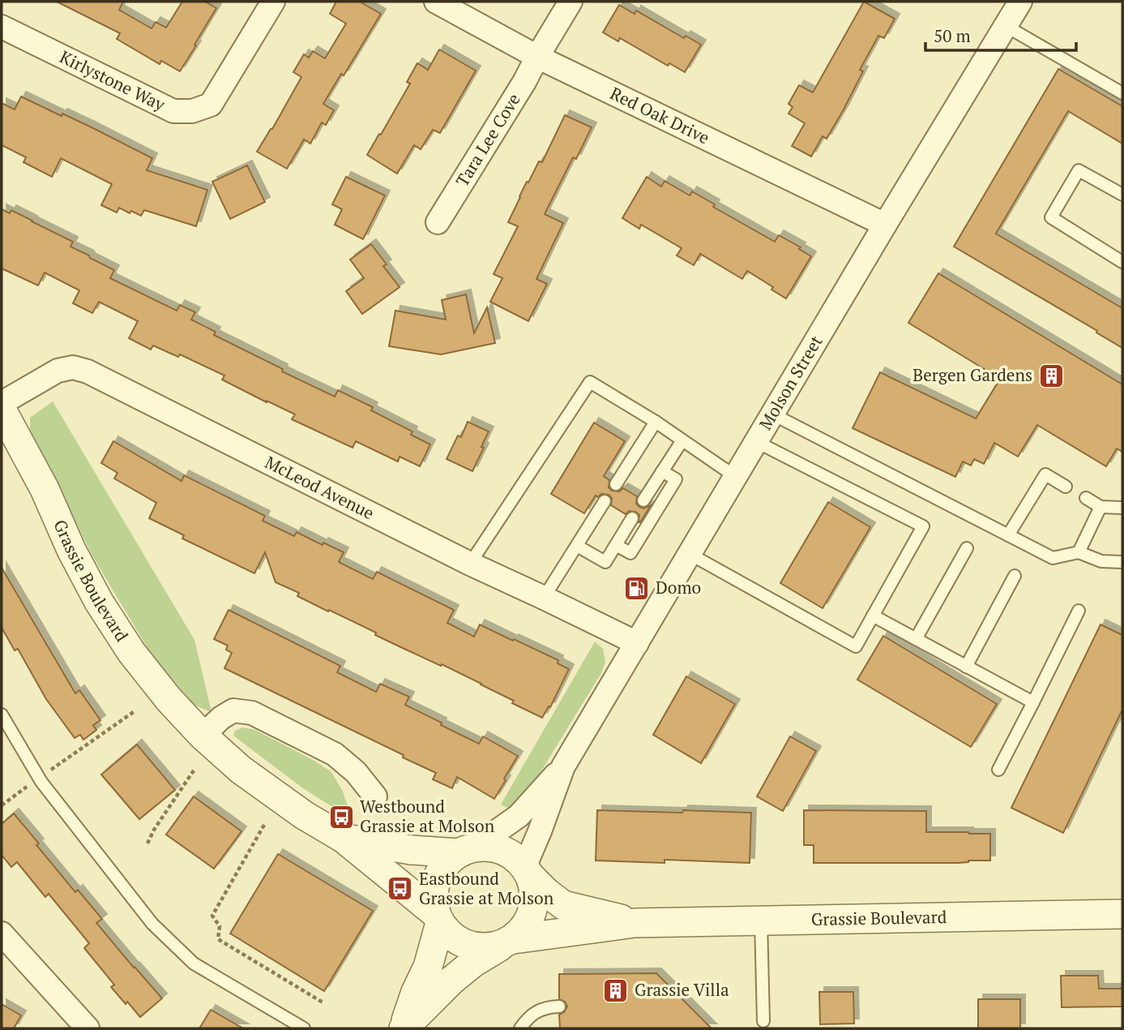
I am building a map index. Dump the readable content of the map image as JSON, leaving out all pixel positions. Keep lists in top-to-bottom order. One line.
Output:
{"streets":{"street":["Kirlystone Way","Red Oak Drive","Tara Lee Cove","Molson Street","McLeod Avenue","Grassie Boulevard"]},"crossings":[["Red Oak Drive","Tara Lee Cove"],["Red Oak Drive","Molson Street"],["Molson Street","McLeod Avenue"],["Molson Street","Grassie Boulevard"]],"places":{"building":["Bergen Gardens","Grassie Villa"],"fuel station":["Domo"],"bus stop":["Westbound Grassie at Molson","Eastbound Grassie at Molson"]},"scale_bar":"50 m"}
